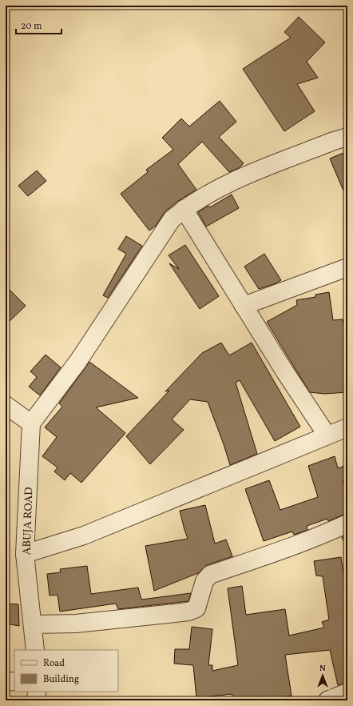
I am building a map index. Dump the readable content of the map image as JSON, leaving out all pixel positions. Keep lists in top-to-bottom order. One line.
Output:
{"streets":{"street":["ABUJA ROAD"]},"legend":["Road","Building"],"scale_bar":"20 m","north":"top"}
